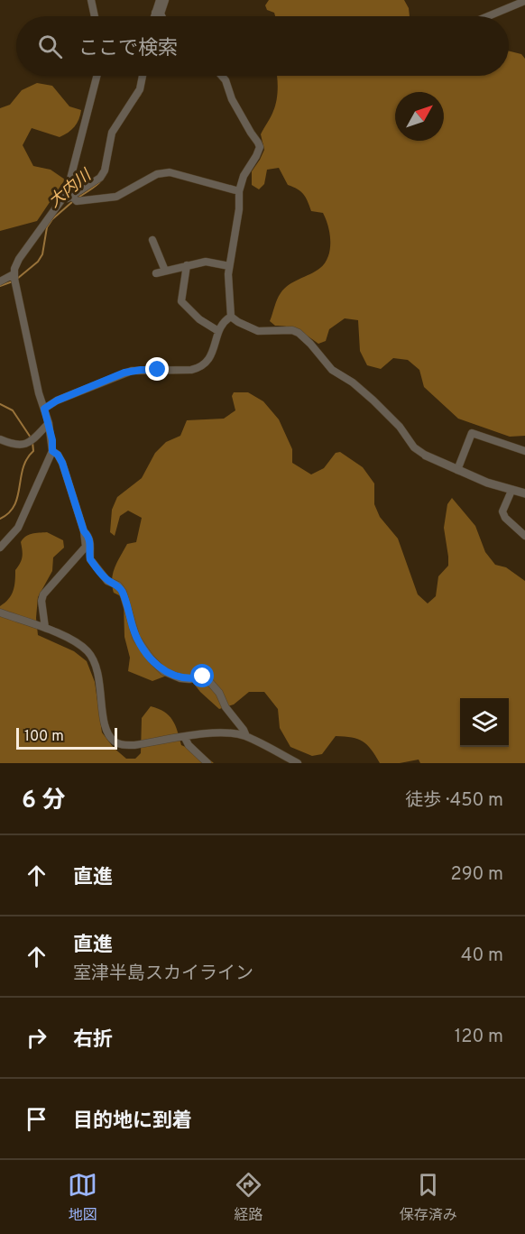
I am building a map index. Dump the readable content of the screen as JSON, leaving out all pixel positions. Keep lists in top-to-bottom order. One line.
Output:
{"water":["大内川"],"scale_bar":"100 m","north":"top right","page":{"search":"ここで検索","scale":"100 m","heading":["6 分","徒歩 · 450 m"],"list":[["直進","290 m"],["直進","室津半島スカイライン","40 m"],["右折","120 m"],"目的地に到着"],"nav":["地図","経路","保存済み"]}}
